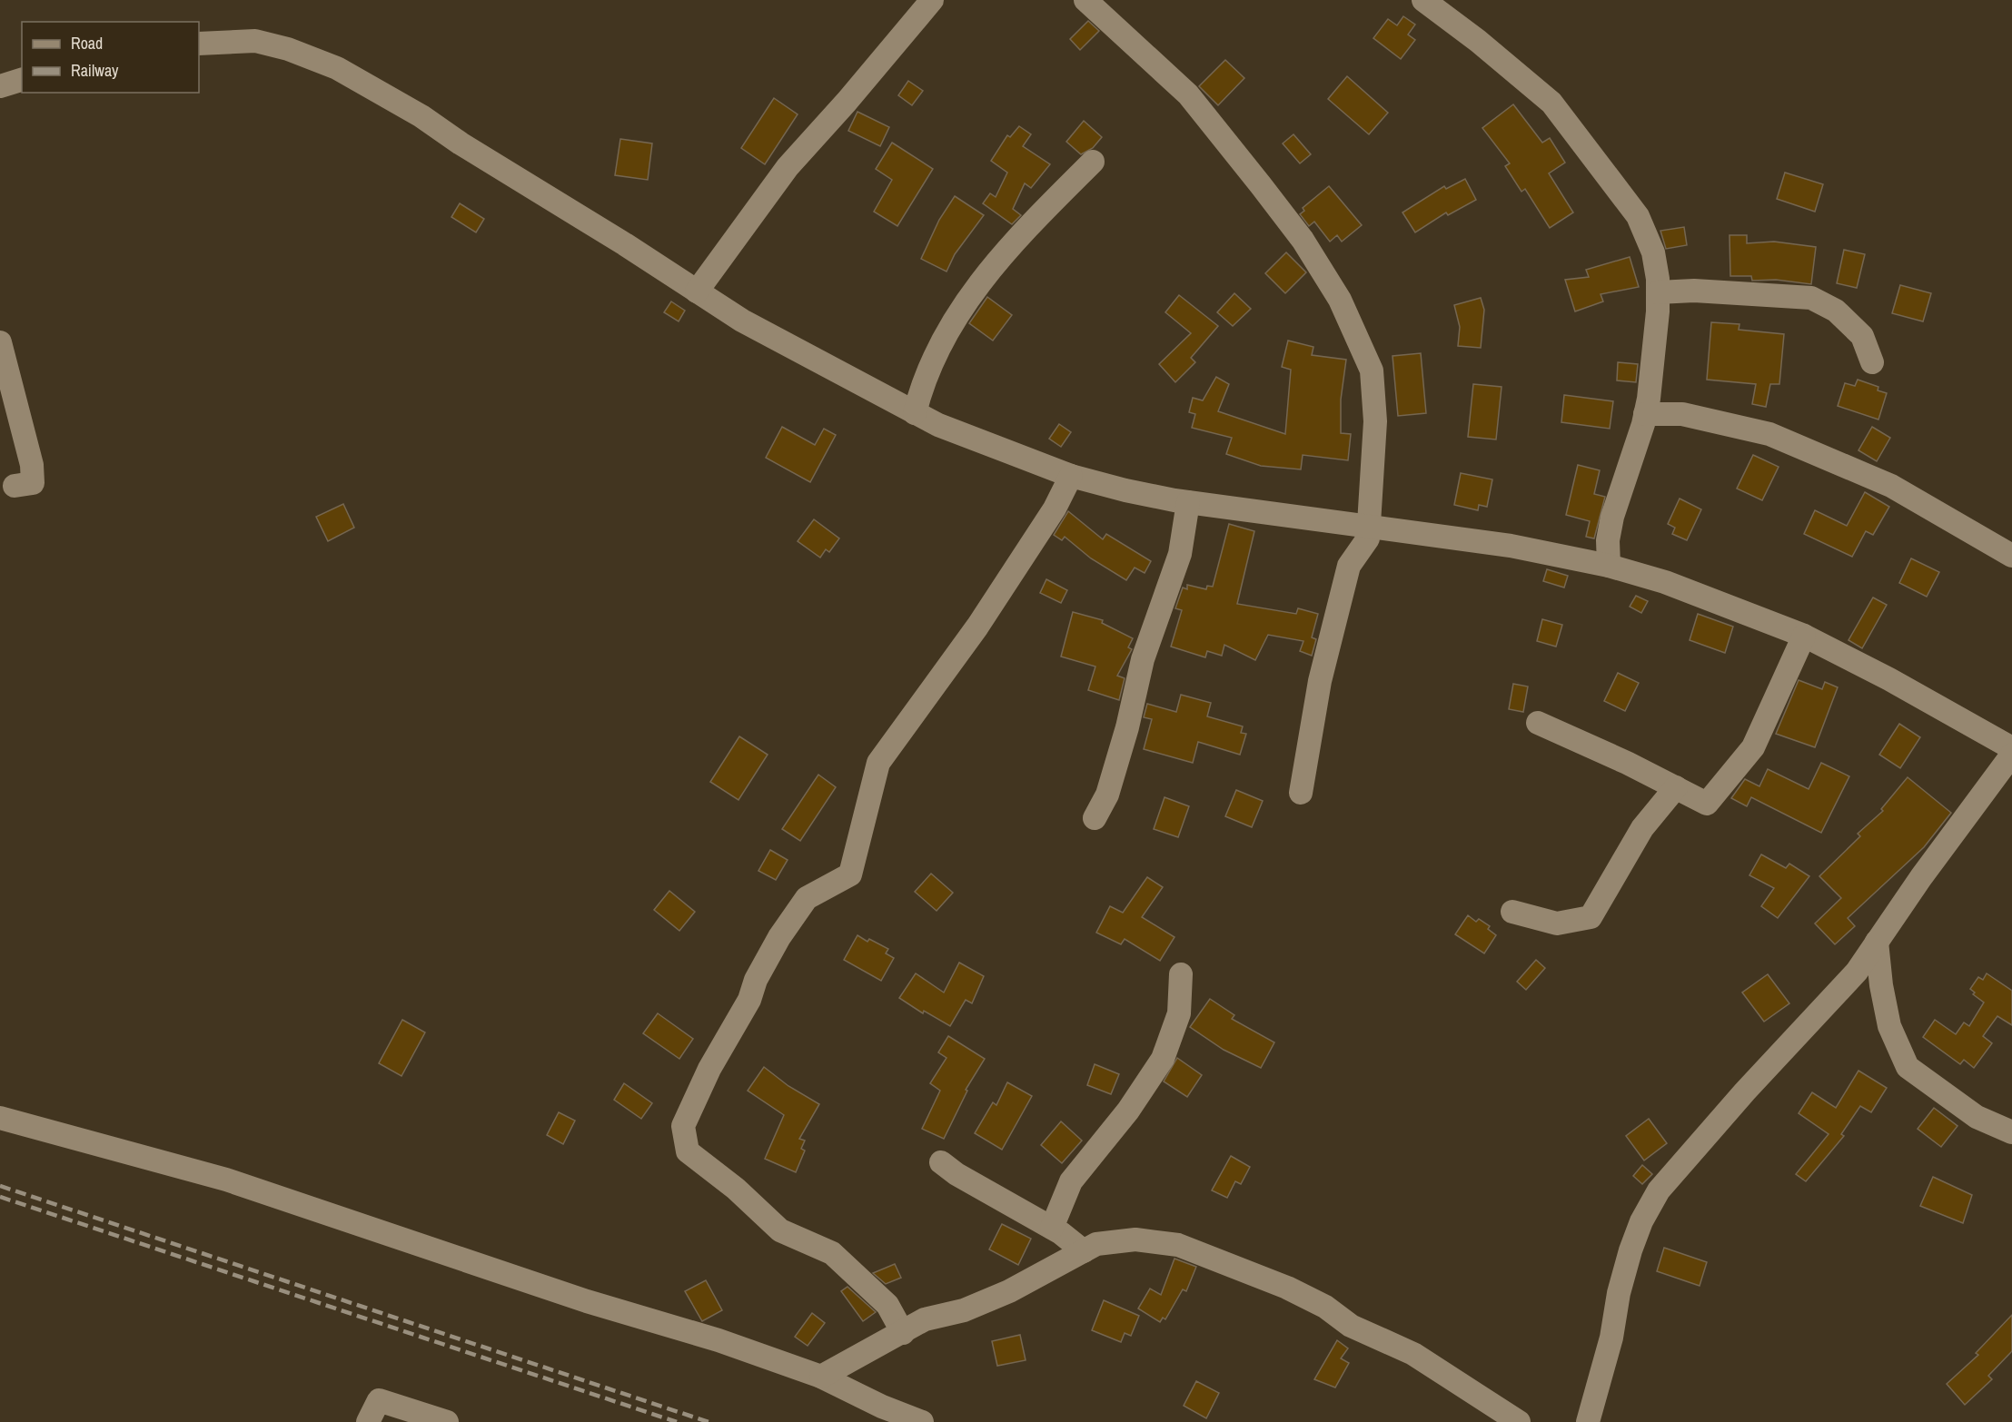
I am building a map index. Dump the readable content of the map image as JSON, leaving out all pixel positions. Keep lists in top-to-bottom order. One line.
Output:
{"legend":["Road","Railway"]}
